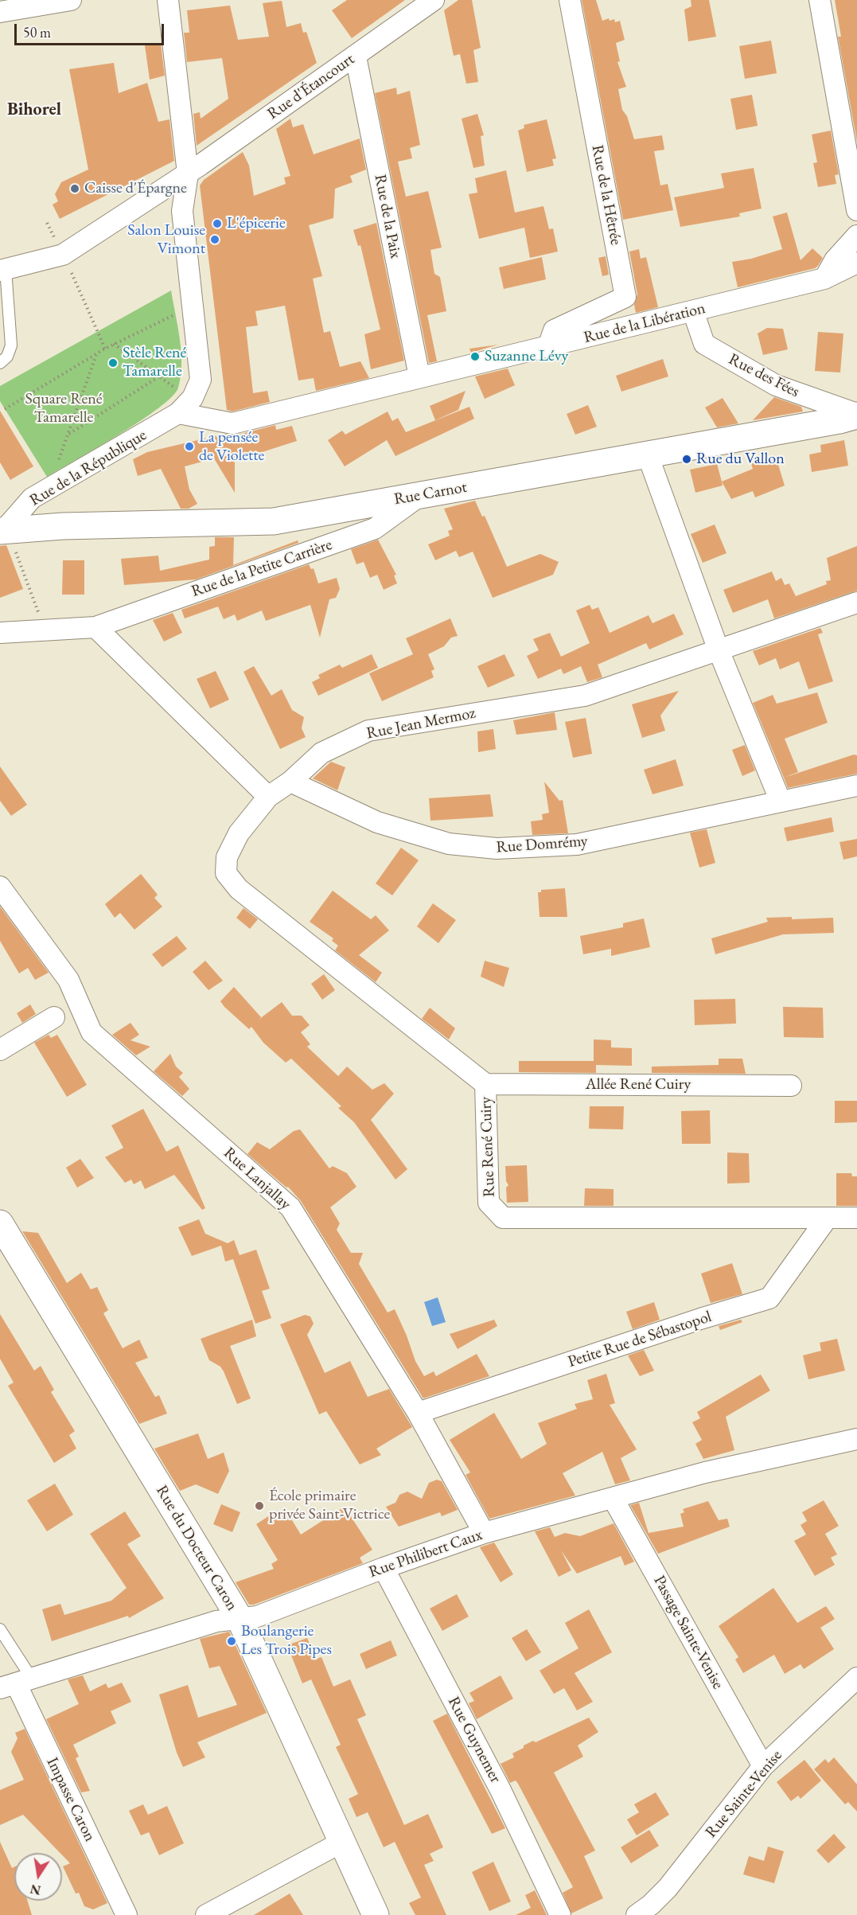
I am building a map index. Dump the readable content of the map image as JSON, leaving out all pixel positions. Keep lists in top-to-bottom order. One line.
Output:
{"streets":{"street":["Rue d'Étancourt","Rue de la Hêtrée","Rue de la Paix","Rue de la Libération","Rue des Fées","Rue de la République","Rue Carnot","Rue de la Petite Carrière","Rue Jean Mermoz","Rue Domrémy","Allée René Cuiry","Rue René Cuiry","Rue Lanjallay","Petite Rue de Sébastopol","Rue du Docteur Caron","Rue Philibert Caux","Passage Sainte-Venise","Rue Guynemer","Rue Sainte-Venise","Impasse Caron"]},"crossings":[["Rue d'Étancourt","Rue de la Paix"],["Rue de la Hêtrée","Rue de la Libération"],["Rue de la Paix","Rue de la Libération"],["Rue de la Libération","Rue des Fées"],["Rue de la Libération","Rue de la République"],["Rue des Fées","Rue Carnot"],["Rue de la République","Rue Carnot"],["Rue Carnot","Rue de la Petite Carrière"],["Rue Jean Mermoz","Rue Domrémy"],["Rue Jean Mermoz","Rue René Cuiry"],["Allée René Cuiry","Rue René Cuiry"],["Rue René Cuiry","Petite Rue de Sébastopol"],["Rue Lanjallay","Petite Rue de Sébastopol"],["Rue Lanjallay","Rue Philibert Caux"],["Rue du Docteur Caron","Rue Philibert Caux"],["Rue Philibert Caux","Passage Sainte-Venise"],["Rue Philibert Caux","Rue Guynemer"],["Rue Philibert Caux","Impasse Caron"],["Passage Sainte-Venise","Rue Sainte-Venise"]],"districts":["Bihorel"],"parks":["Square René Tamarelle"],"places":["Caisse d'Épargne","L'épicerie","Salon Louise Vimont","Suzanne Lévy","Stèle René Tamarelle","La pensée de Violette","Rue du Vallon","École primaire privée Saint-Victrice","Boulangerie Les Trois Pipes"],"scale_bar":"50 m","north":"bottom"}
